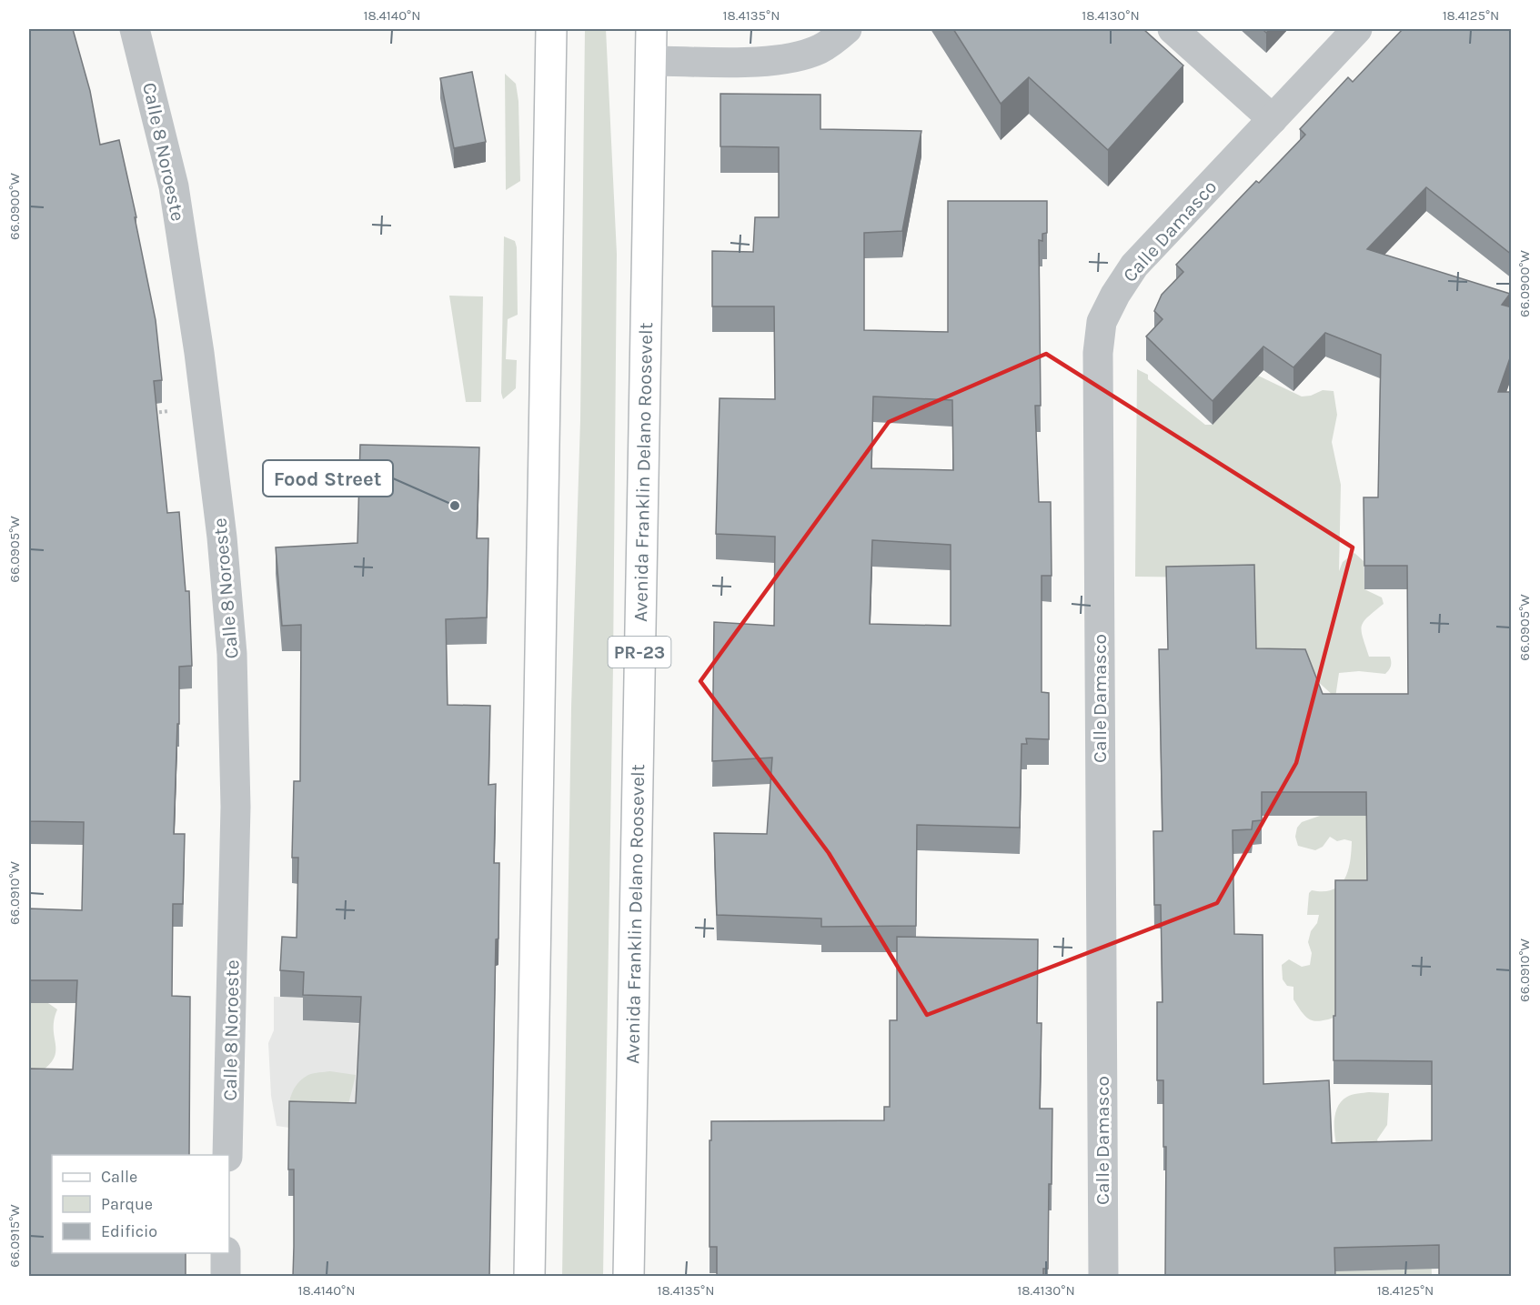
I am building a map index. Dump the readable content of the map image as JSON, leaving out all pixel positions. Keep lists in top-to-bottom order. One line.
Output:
{"streets":{"main road":["Avenida Franklin Delano Roosevelt","PR-23"],"street":["Calle 8 Noroeste","Calle Damasco"]},"places":["Food Street"],"legend":["Calle","Parque","Edificio"],"coordinates":["18.4140°N","18.4135°N","18.4130°N","18.4125°N","66.0900°W","66.0905°W","66.0910°W","66.0915°W"]}
